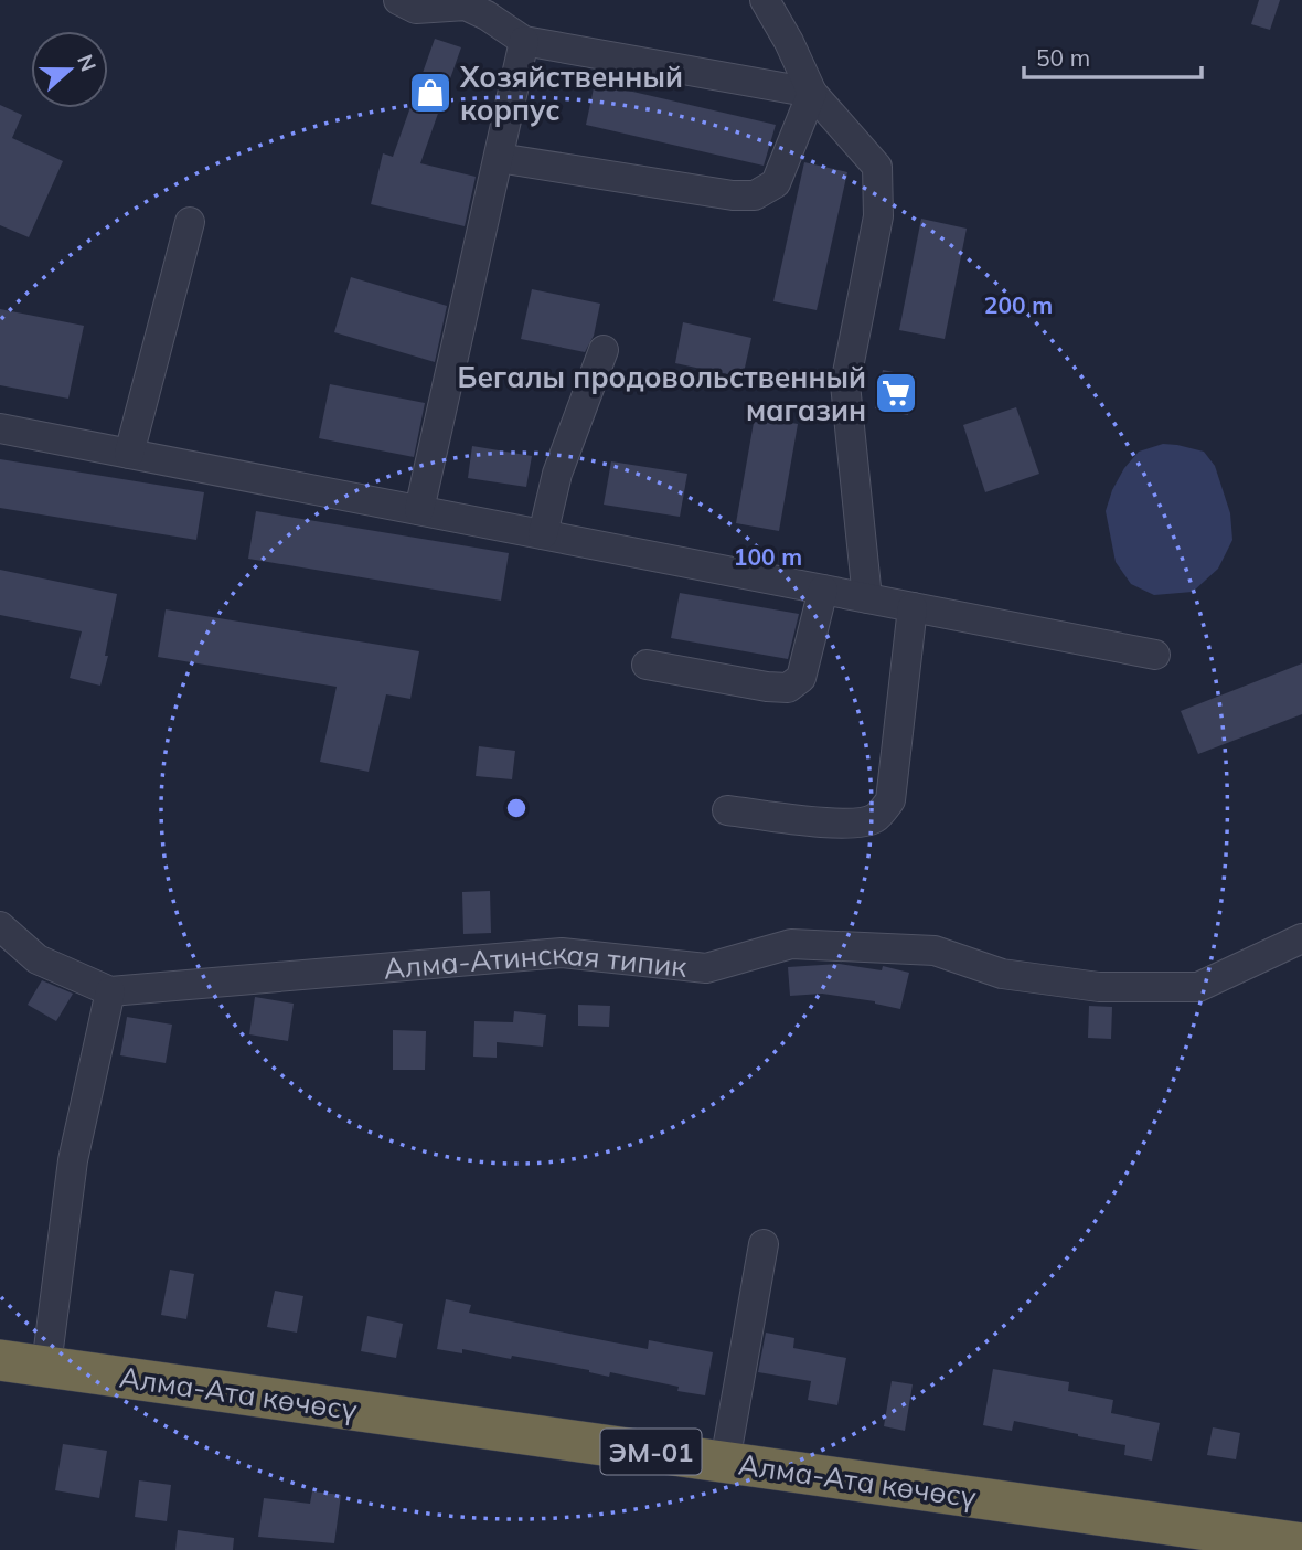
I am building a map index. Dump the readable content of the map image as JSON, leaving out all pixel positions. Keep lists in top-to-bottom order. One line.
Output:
{"streets":{"highway":["Алма-Ата көчөсү","ЭМ-01"],"street":["Алма-Атинская типик"]},"places":{"shop":["Хозяйственный корпус"],"supermarket":["Бегалы продовольственный магазин"]},"scale_bar":"50 m","north":"right","rings":["200 m","100 m"]}
